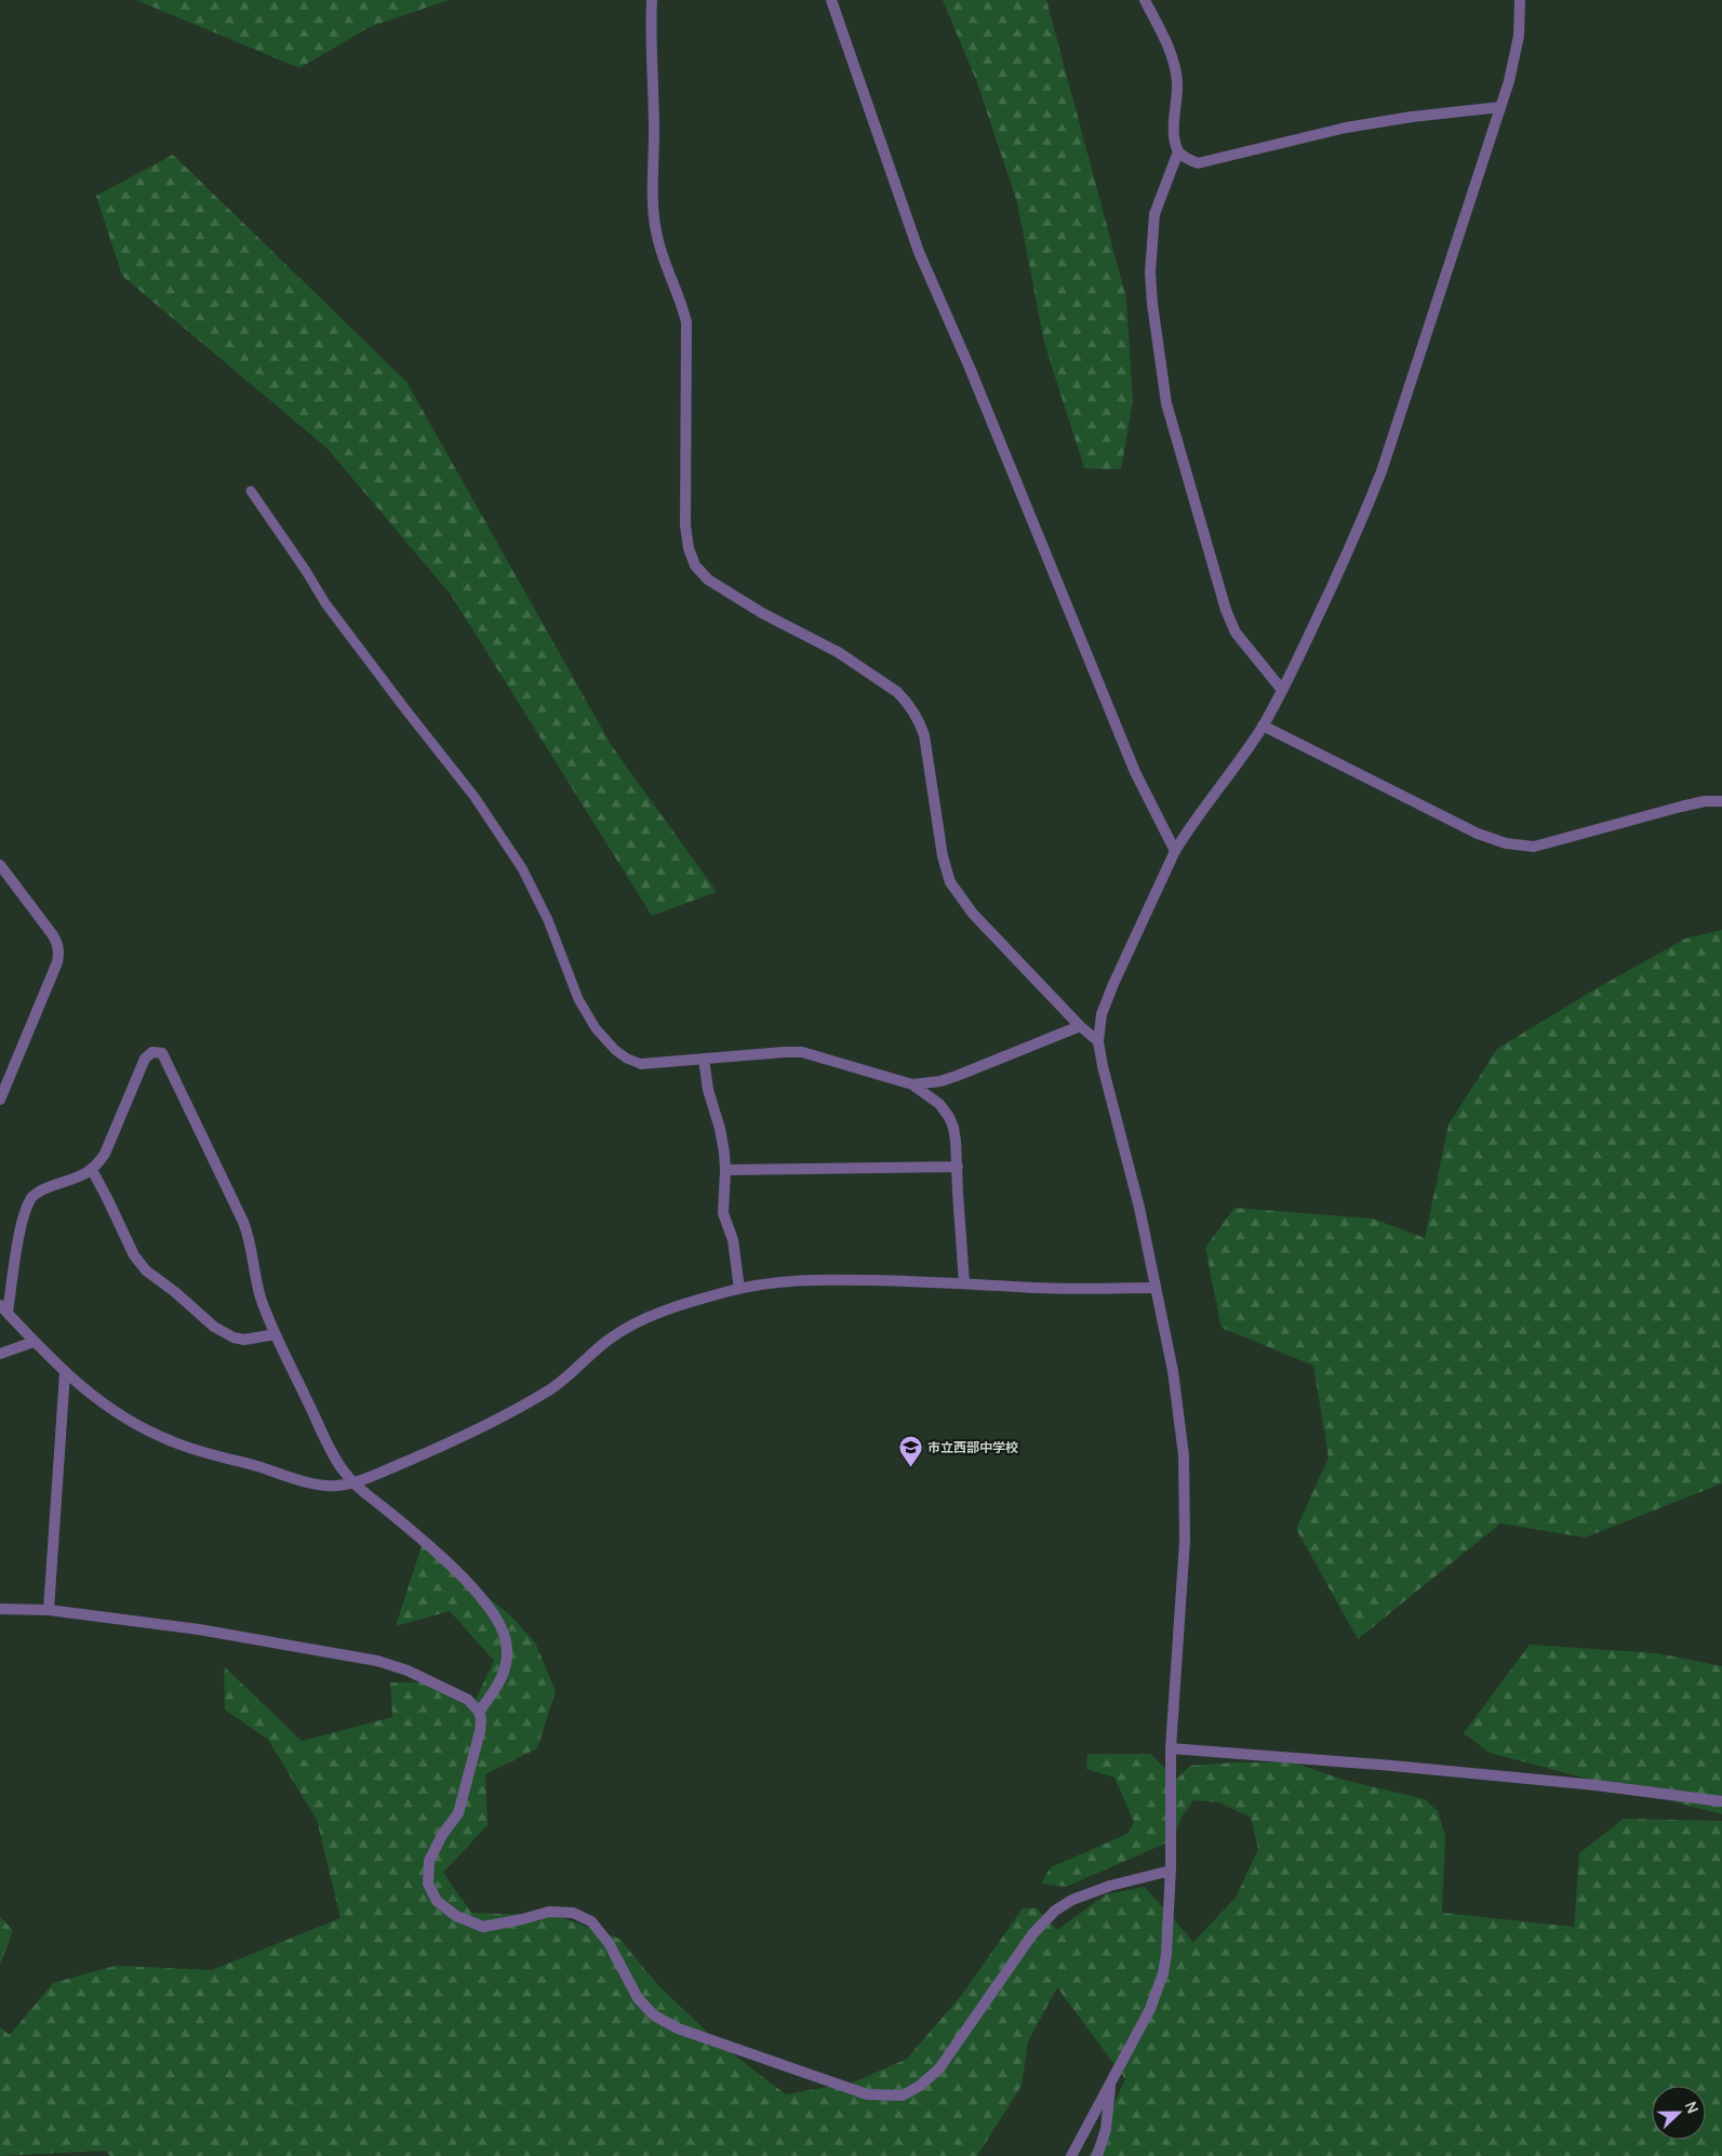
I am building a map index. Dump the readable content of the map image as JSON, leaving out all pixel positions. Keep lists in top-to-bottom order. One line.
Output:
{"places":{"school or university":["市立西部中学校"]},"north":"right"}
